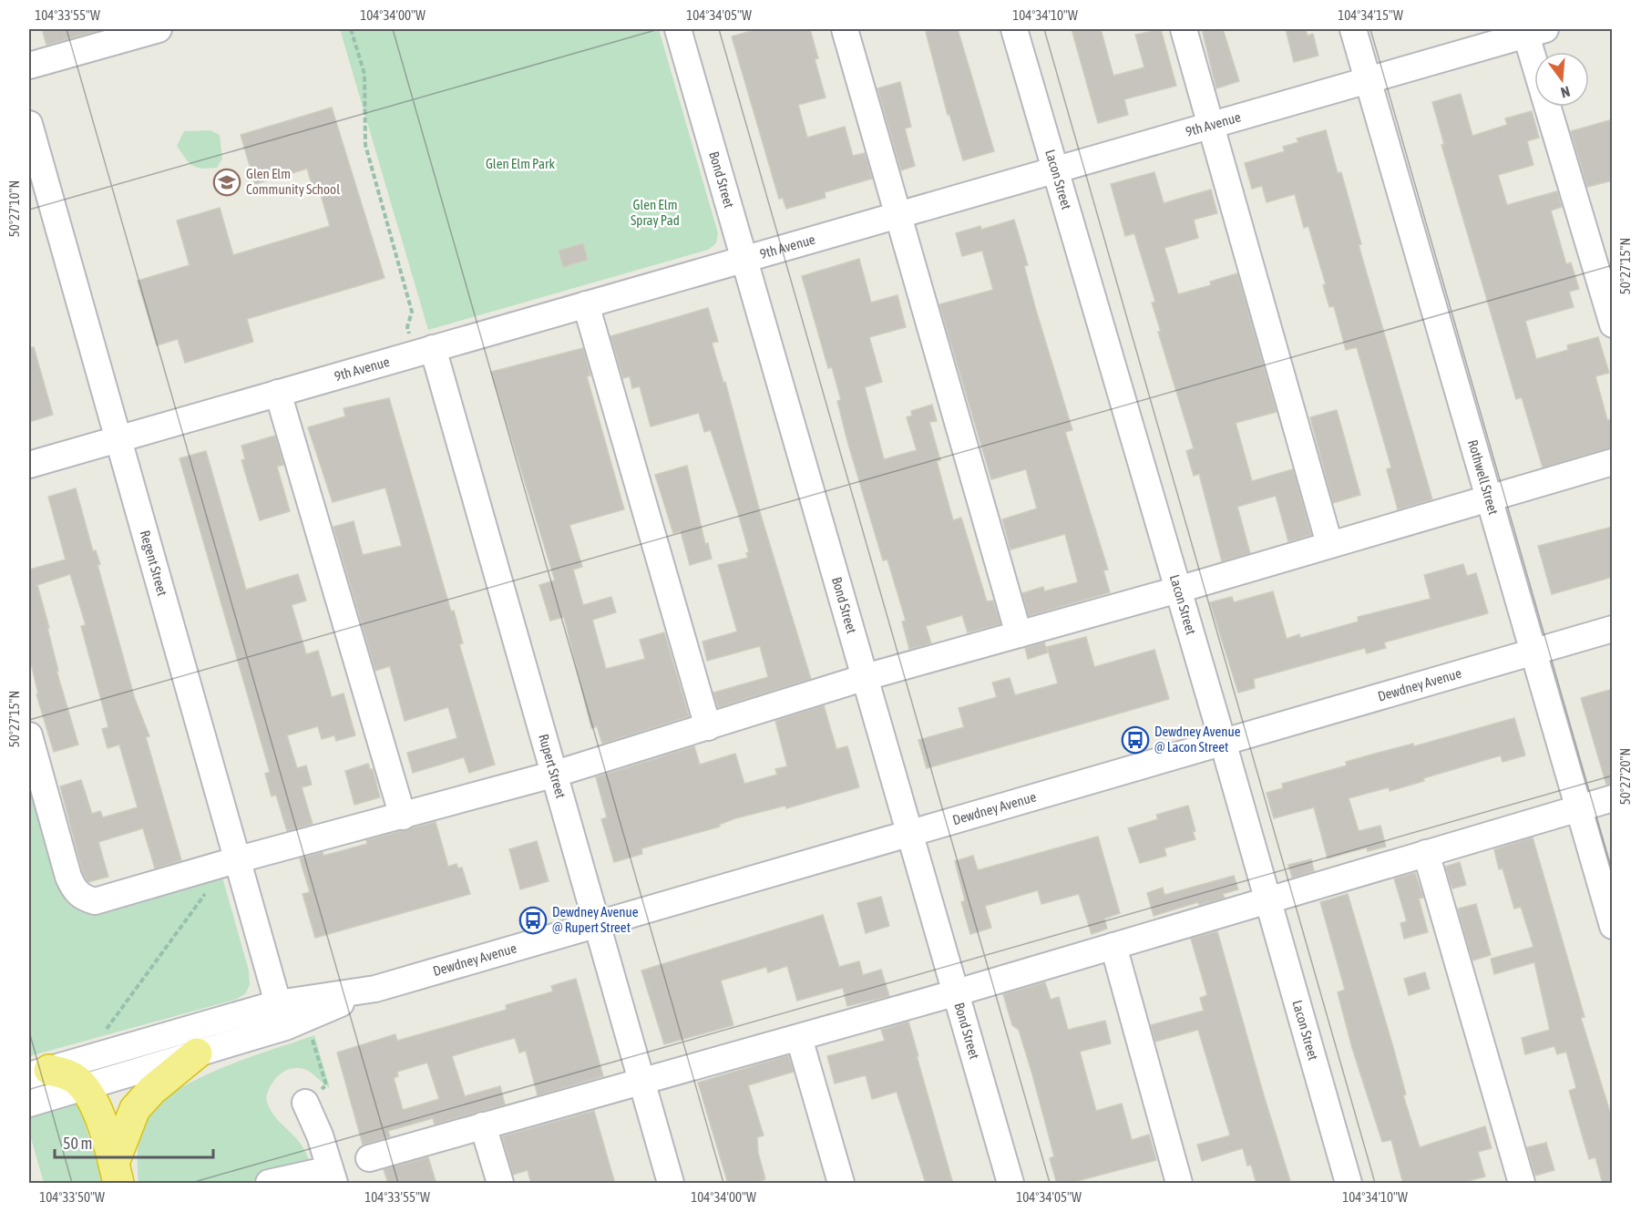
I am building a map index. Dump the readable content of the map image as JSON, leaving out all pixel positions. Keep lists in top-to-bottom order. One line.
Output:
{"streets":{"street":["9th Avenue","Bond Street","Lacon Street","Rothwell Street","Regent Street","Dewdney Avenue","Rupert Street"]},"crossings":[["9th Avenue","Bond Street"],["9th Avenue","Lacon Street"],["9th Avenue","Rothwell Street"],["9th Avenue","Regent Street"],["9th Avenue","Rupert Street"],["Bond Street","Dewdney Avenue"],["Lacon Street","Dewdney Avenue"],["Rothwell Street","Dewdney Avenue"],["Regent Street","Dewdney Avenue"],["Dewdney Avenue","Rupert Street"]],"parks":["Glen Elm Park","Glen Elm Spray Pad"],"places":{"school or university":["Glen Elm Community School"],"bus stop":["Dewdney Avenue @ Lacon Street","Dewdney Avenue @ Rupert Street"]},"scale_bar":"50 m","north":"bottom","coordinates":["104°33'55\"W","104°34'00\"W","104°34'05\"W","104°34'10\"W","104°34'15\"W","50°27'10\"N","50°27'15\"N","50°27'20\"N","104°33'50\"W"]}
